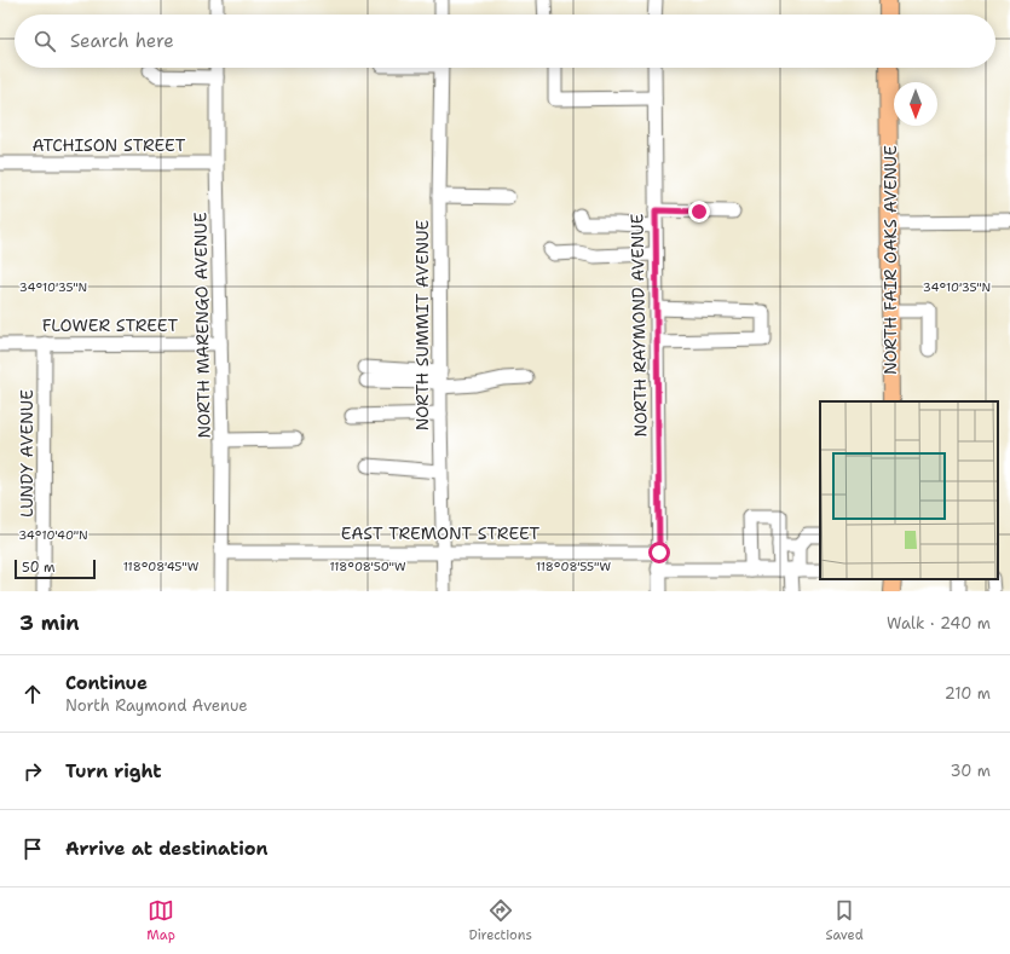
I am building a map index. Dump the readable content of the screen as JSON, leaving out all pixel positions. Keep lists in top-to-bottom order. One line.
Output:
{"streets":{"main road":["NORTH FAIR OAKS AVENUE"],"street":["ATCHISON STREET","FLOWER STREET","NORTH MARENGO AVENUE","NORTH SUMMIT AVENUE","NORTH RAYMOND AVENUE","LUNDY AVENUE","EAST TREMONT STREET"]},"crossings":[["ATCHISON STREET","NORTH MARENGO AVENUE"],["FLOWER STREET","NORTH MARENGO AVENUE"],["FLOWER STREET","LUNDY AVENUE"],["NORTH MARENGO AVENUE","EAST TREMONT STREET"],["NORTH SUMMIT AVENUE","EAST TREMONT STREET"],["NORTH RAYMOND AVENUE","EAST TREMONT STREET"]],"scale_bar":"50 m","north":"bottom","page":{"search":"Search here","scale":"50 m","heading":["3 min","Walk · 240 m"],"list":[["Continue","North Raymond Avenue","210 m"],["Turn right","30 m"],"Arrive at destination"],"nav":["Map","Directions","Saved"]},"coordinates":["34°10'35\"N","34°10'40\"N","118°08'45\"W","118°08'50\"W","118°08'55\"W"]}
